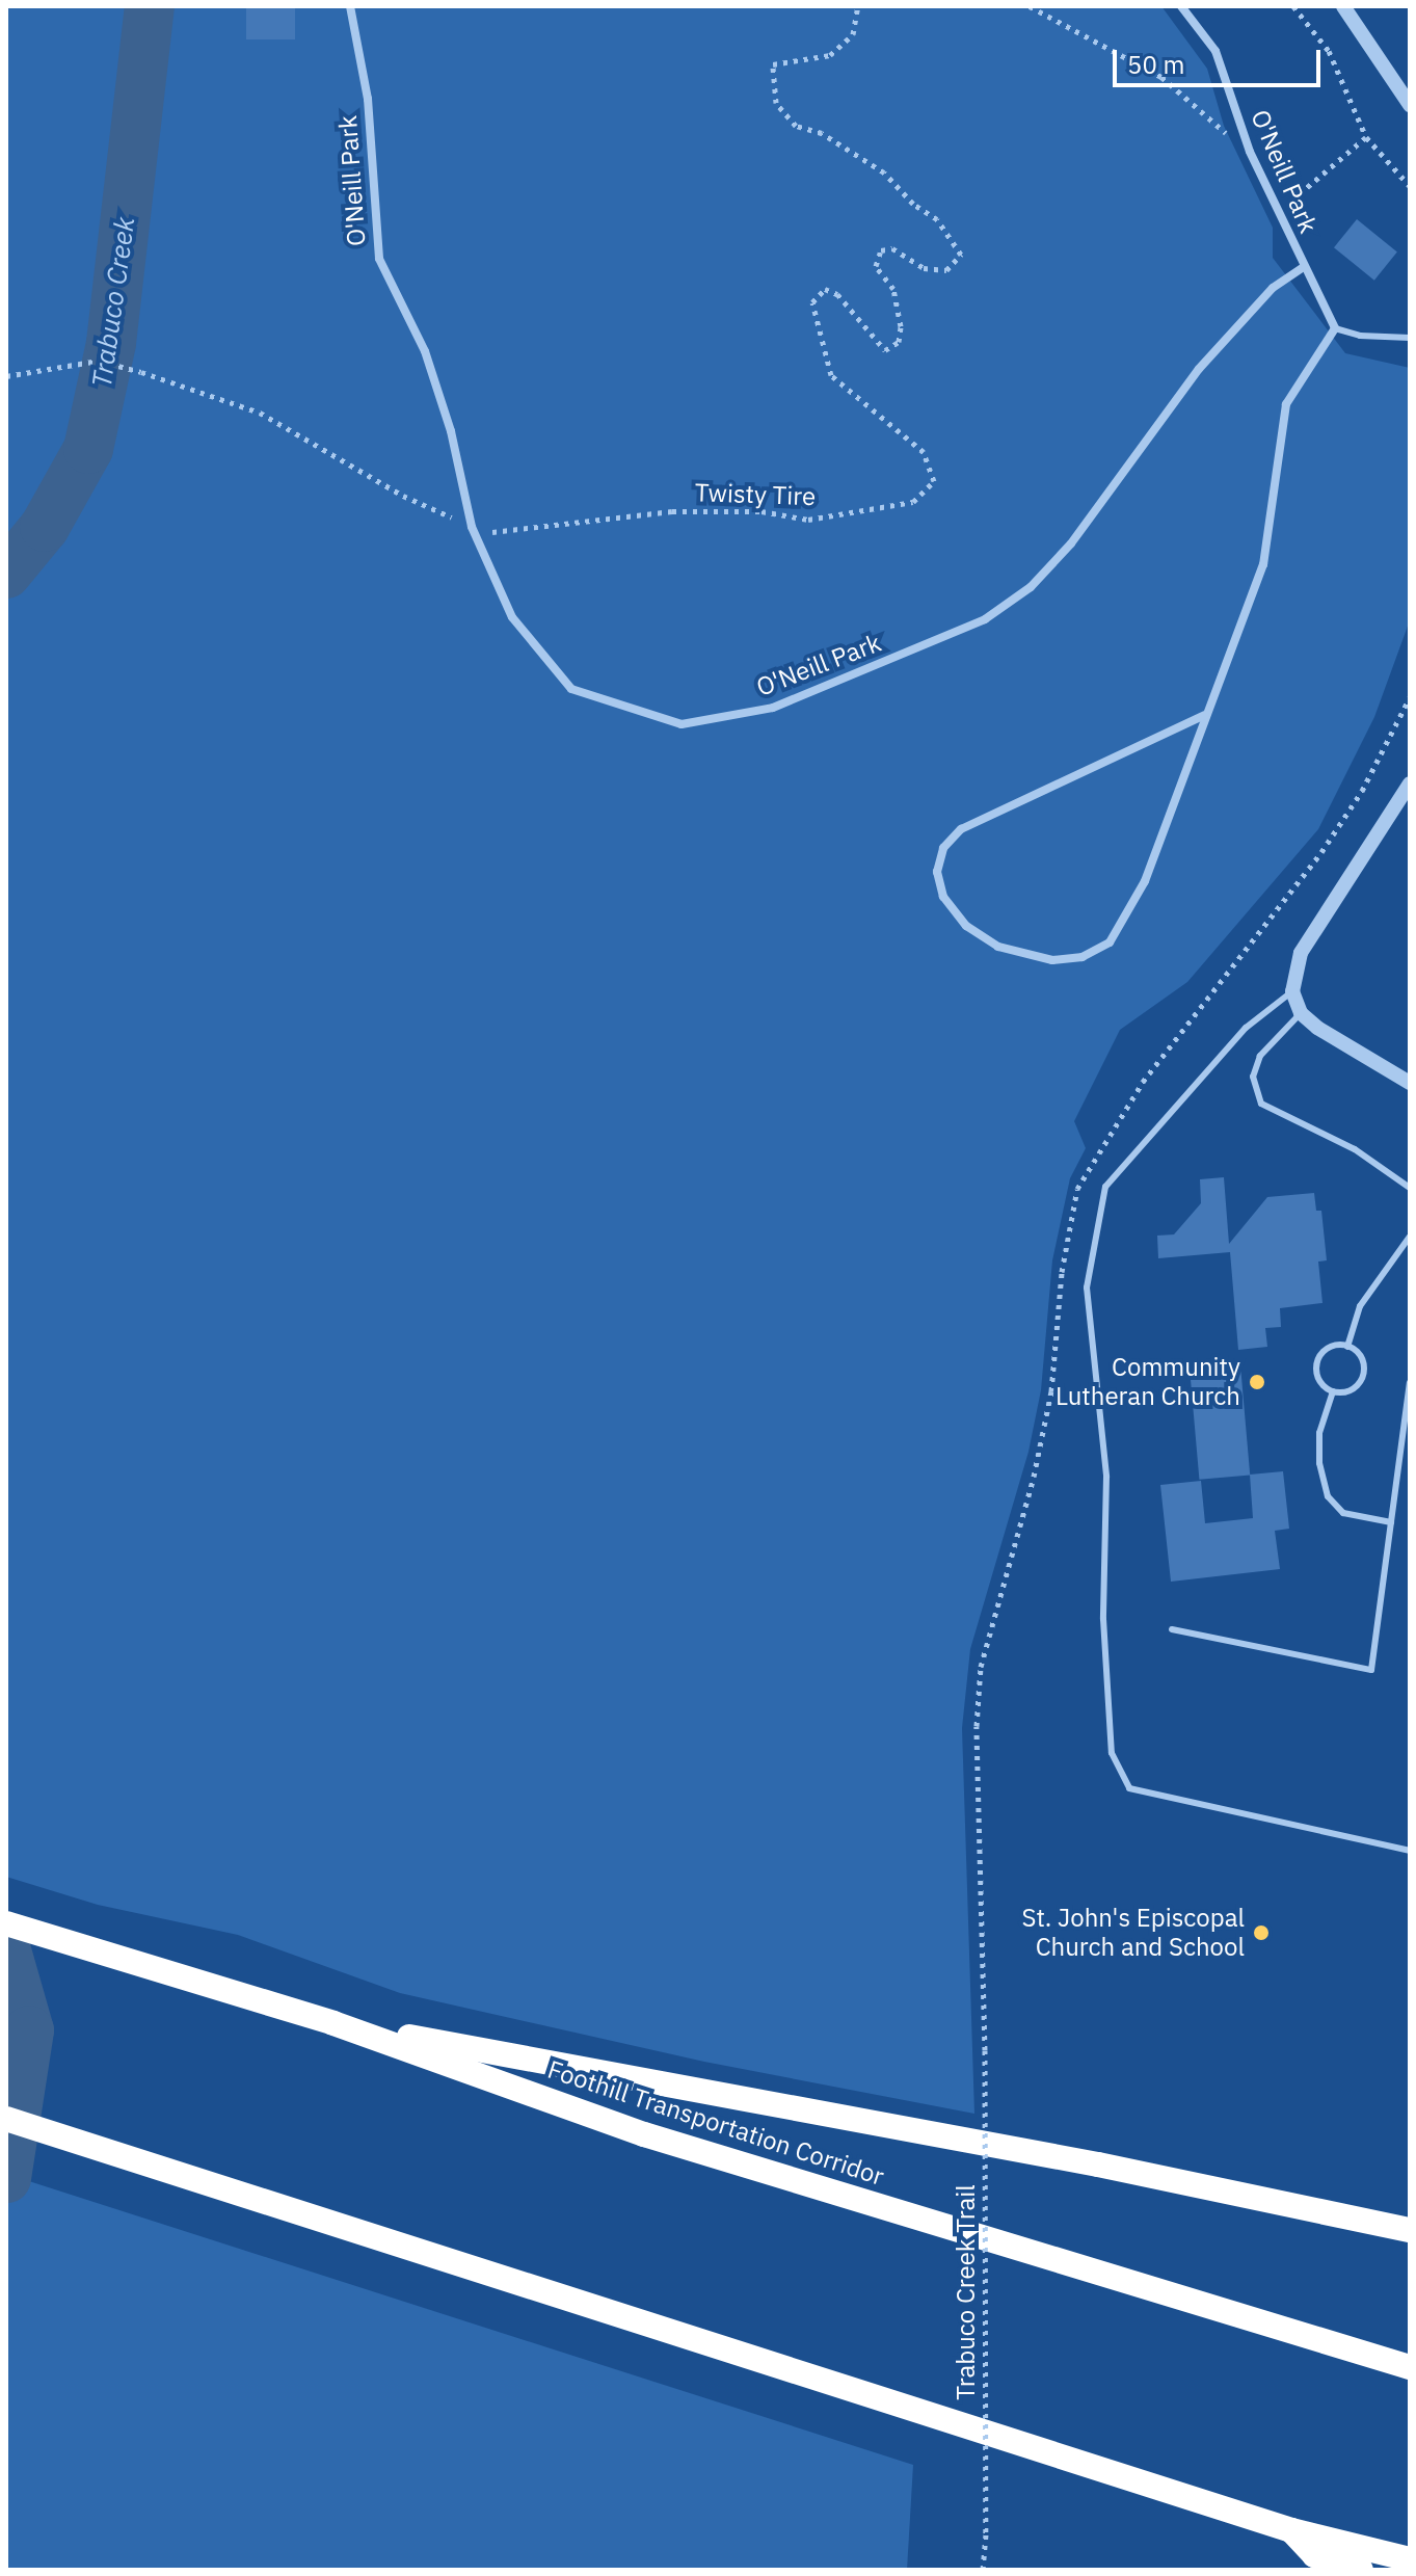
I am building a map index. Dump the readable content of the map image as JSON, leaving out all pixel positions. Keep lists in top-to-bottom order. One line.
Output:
{"streets":{"highway":["Foothill Transportation Corridor"],"street":["O'Neill Park"],"path":["Twisty Tire","Trabuco Creek Trail"]},"crossings":[["O'Neill Park","Twisty Tire"]],"water":["Trabuco Creek"],"places":["Community Lutheran Church","St. John's Episcopal Church and School"],"scale_bar":"50 m"}
